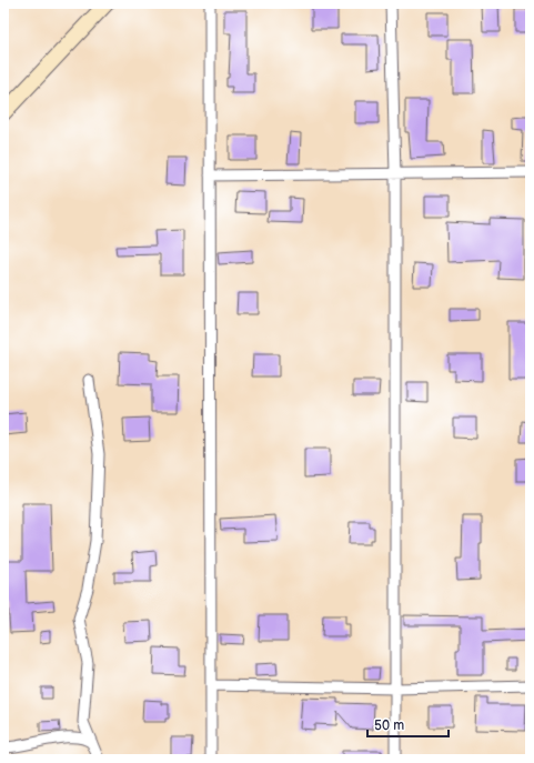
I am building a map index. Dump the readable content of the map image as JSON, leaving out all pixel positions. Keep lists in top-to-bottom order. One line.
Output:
{"scale_bar":"50 m"}
